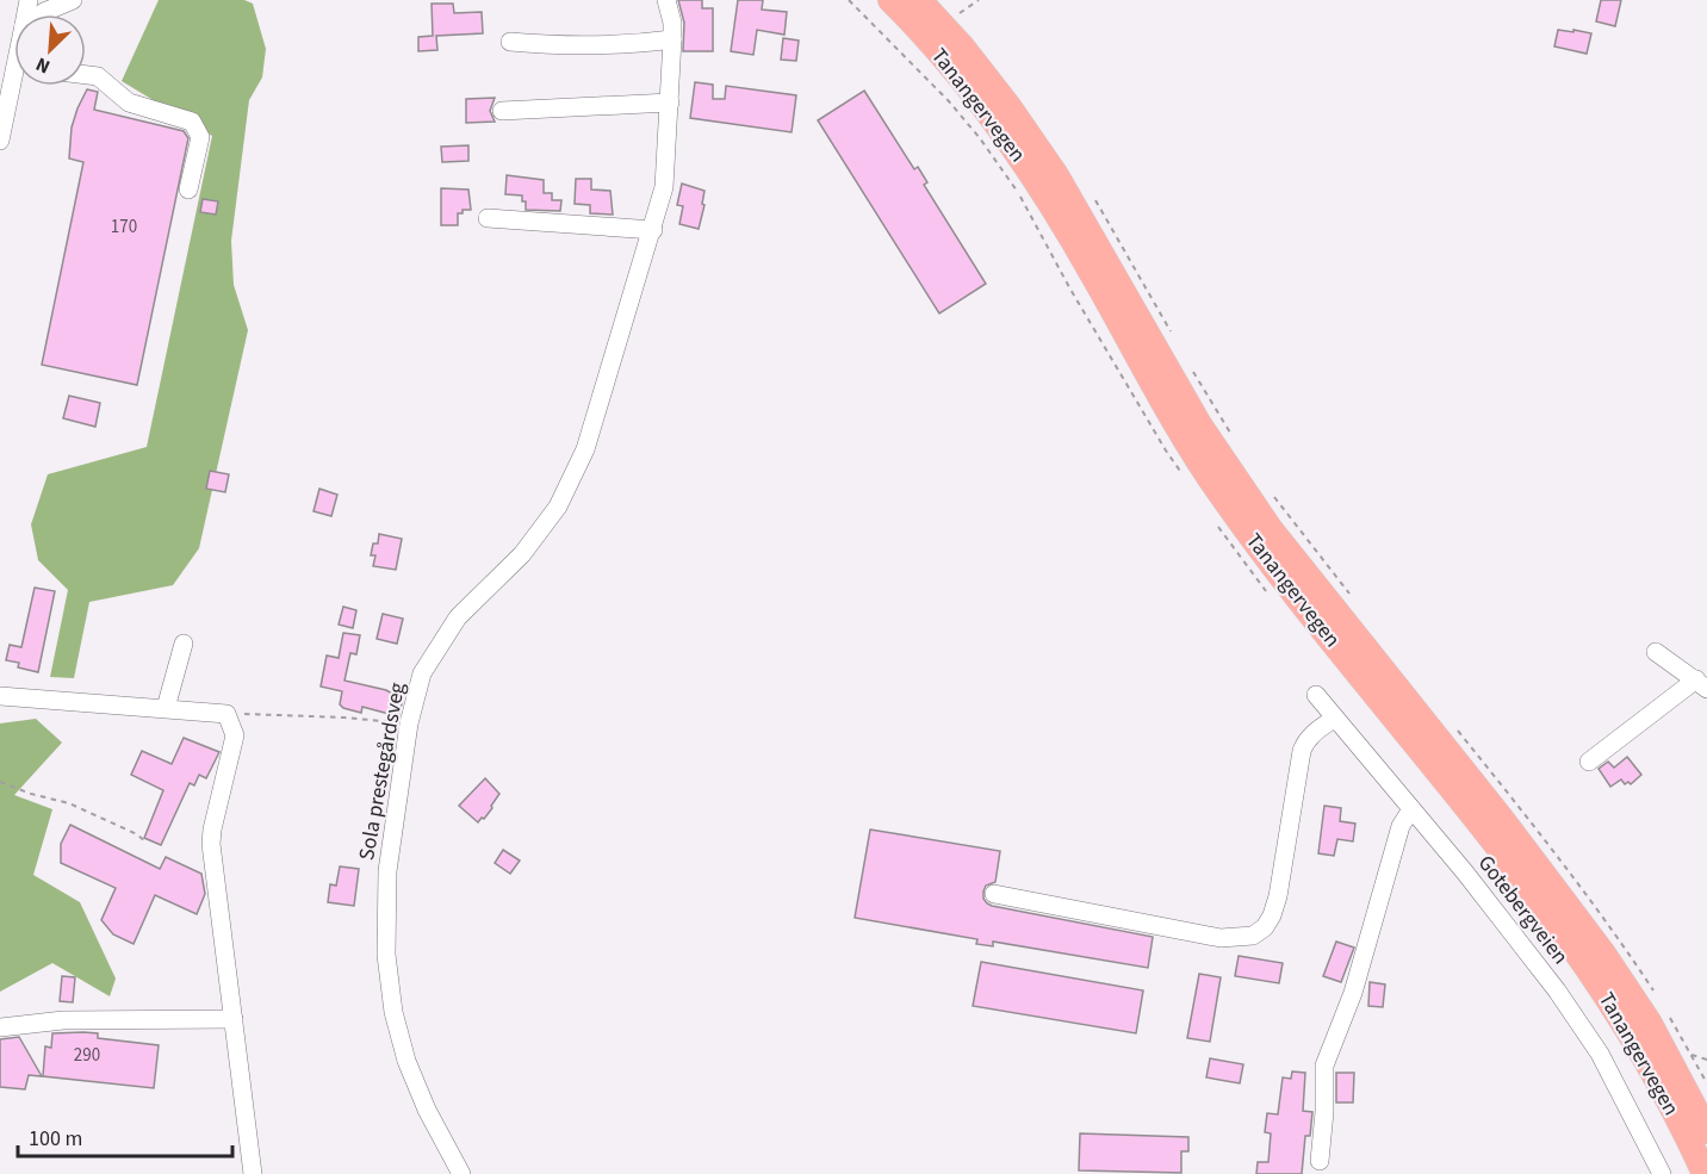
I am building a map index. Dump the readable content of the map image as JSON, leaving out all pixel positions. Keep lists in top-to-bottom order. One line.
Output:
{"streets":{"highway":["Tanangervegen"],"street":["Sola prestegårdsveg","Gotebergveien"]},"house_numbers":["170","290"],"scale_bar":"100 m","north":"bottom left"}
